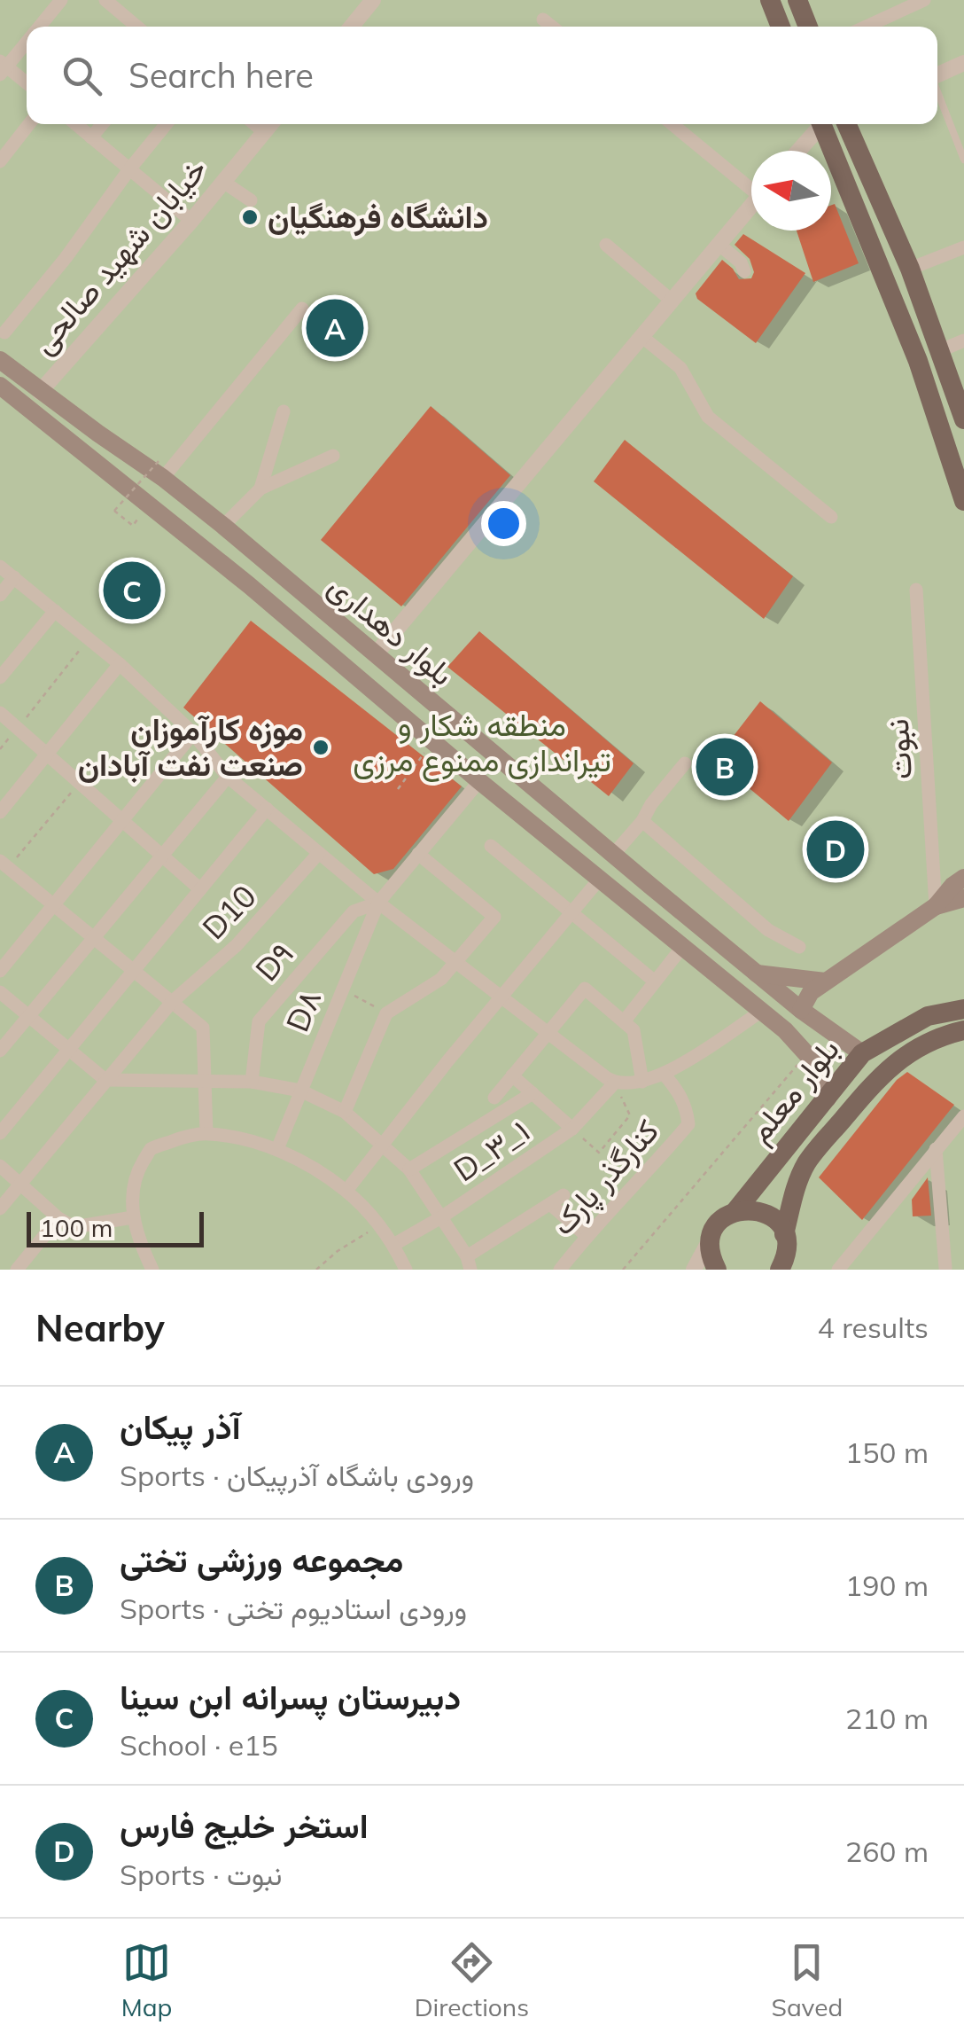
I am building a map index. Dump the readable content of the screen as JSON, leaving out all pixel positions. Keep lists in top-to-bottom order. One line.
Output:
{"streets":{"main road":["بلوار دهداری","بلوار معلم"],"street":["خیابان شهید صالحی","نبوت","D10","D۹","D۸","D_۳_۱","کنارگذر پارک"]},"crossings":[["خیابان شهید صالحی","بلوار دهداری"],["بلوار دهداری","بلوار معلم"],["D۹","D۸"]],"parks":["منطقه شکار و تیراندازی ممنوع مرزی"],"places":["دانشگاه فرهنگیان","موزه کارآموزان صنعت نفت آبادان"],"scale_bar":"100 m","north":"left","page":{"search":"Search here","pins":["A","C","B","D"],"scale":"100 m","heading":["Nearby","4 results"],"list":[{"mark":"A","name":"آذر پیکان","note":"Sports · ورودی باشگاه آذرپیکان","value":"150 m"},{"mark":"B","name":"مجموعه ورزشی تختی","note":"Sports · ورودی استادیوم تختی","value":"190 m"},{"mark":"C","name":"دبیرستان پسرانه ابن سینا","note":"School · e15","value":"210 m"},{"mark":"D","name":"استخر خلیج فارس","note":"Sports · نبوت","value":"260 m"}],"nav":["Map","Directions","Saved"]}}
